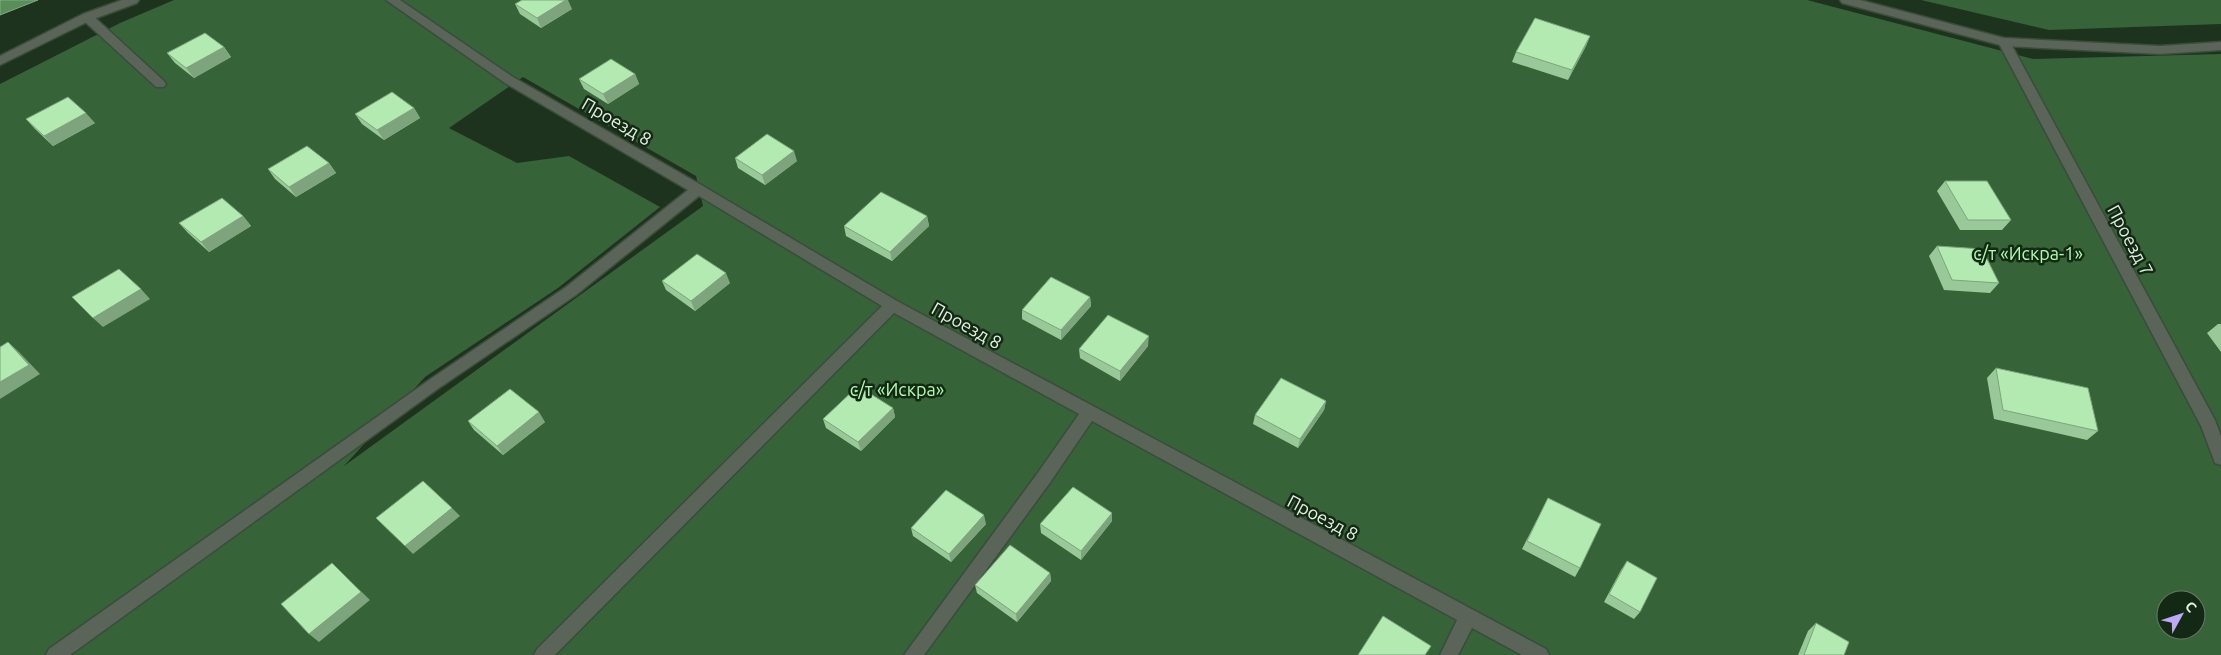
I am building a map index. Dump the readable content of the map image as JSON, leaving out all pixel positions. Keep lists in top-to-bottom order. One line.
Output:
{"streets":{"street":["Проезд 8","Проезд 7"]},"parks":["с/т «Искра-1»","с/т «Искра»"],"north":"top right"}
